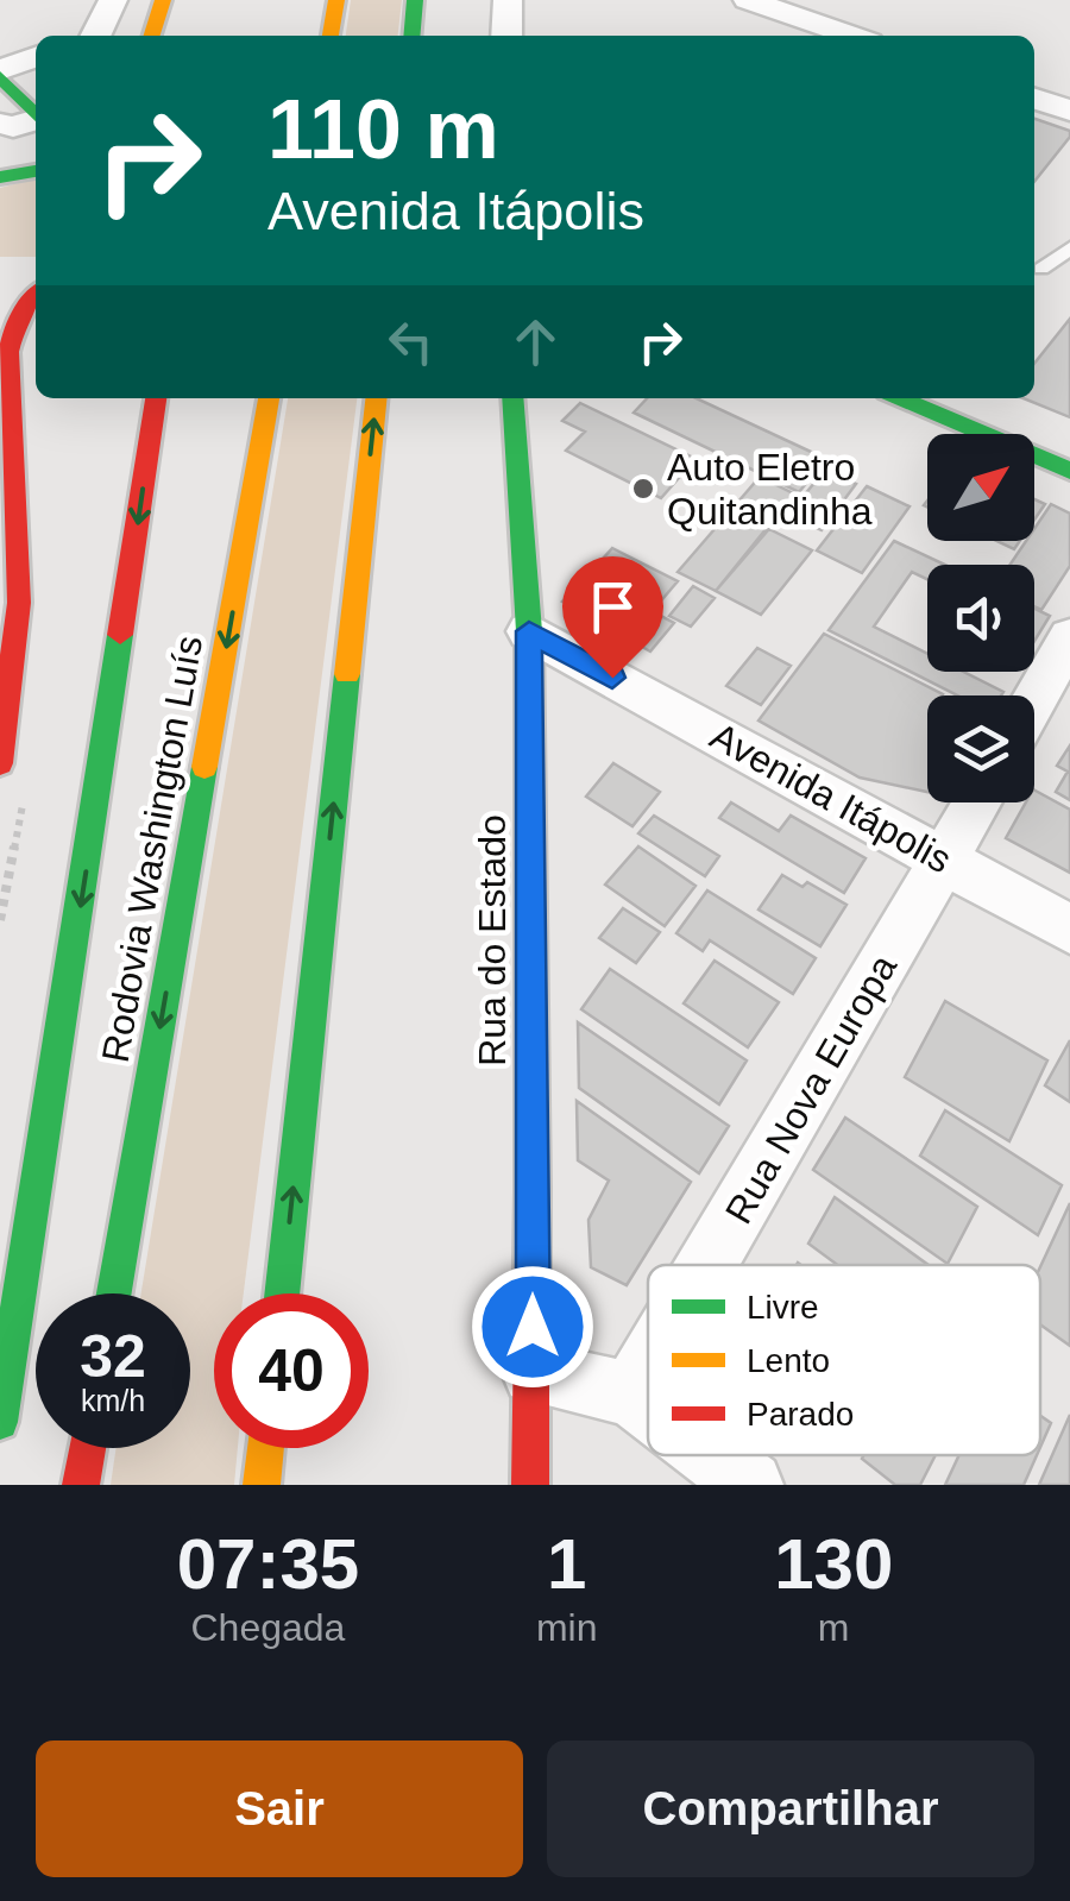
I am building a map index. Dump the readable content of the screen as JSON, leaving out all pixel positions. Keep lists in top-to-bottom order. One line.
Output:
{"streets":{"main road":["Rodovia Washington Luís","Rua do Estado"],"street":["Avenida Itápolis","Rua Nova Europa"]},"crossings":[["Avenida Itápolis","Rua do Estado"],["Avenida Itápolis","Rua Nova Europa"]],"places":["Auto Eletro Quitandinha"],"legend":["Livre","Lento","Parado"],"north":"top right","page":{"turn":["110 m","Avenida Itápolis"],"speed":"32 km/h","limit":"40","eta":["07:35","Chegada","1","min","130","m"],"buttons":["Sair","Compartilhar"]}}
